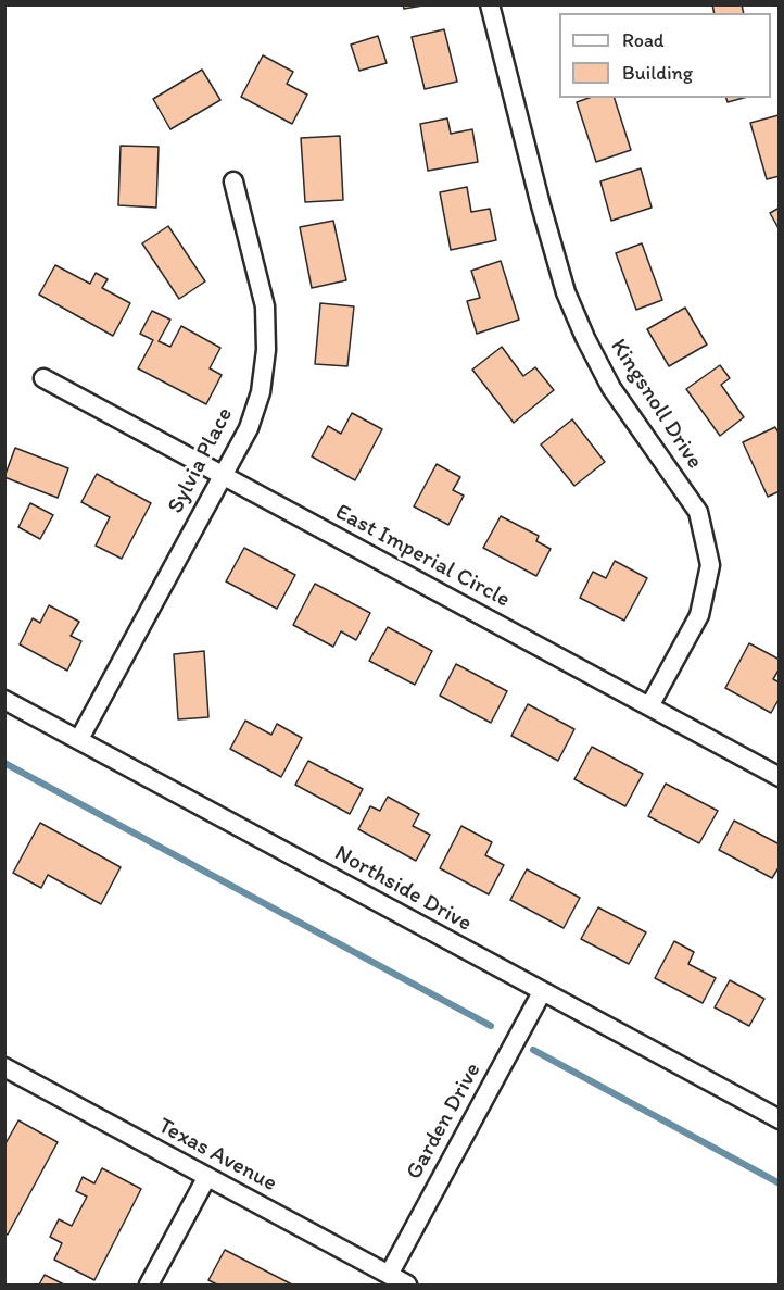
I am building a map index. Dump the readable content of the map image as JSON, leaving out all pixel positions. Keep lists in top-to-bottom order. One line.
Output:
{"streets":{"street":["Kingsnoll Drive","Sylvia Place","East Imperial Circle","Northside Drive","Garden Drive","Texas Avenue"]},"crossings":[["Kingsnoll Drive","East Imperial Circle"],["Sylvia Place","East Imperial Circle"],["Sylvia Place","Northside Drive"],["Northside Drive","Garden Drive"],["Garden Drive","Texas Avenue"]],"legend":["Road","Building"]}
